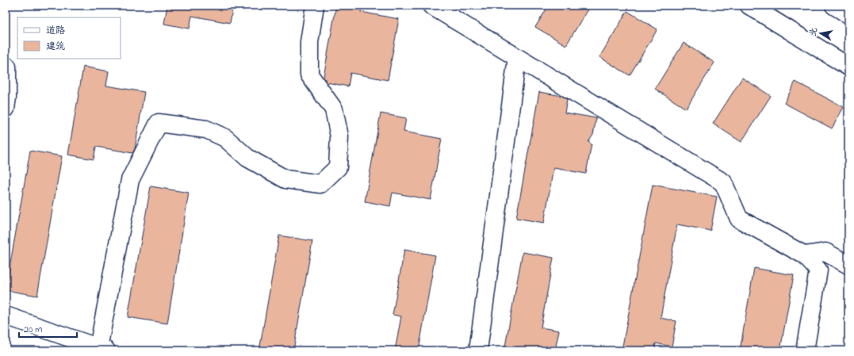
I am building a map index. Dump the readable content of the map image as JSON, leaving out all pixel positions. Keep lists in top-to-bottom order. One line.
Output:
{"legend":["道路","建筑"],"scale_bar":"20 m","north":"left"}
